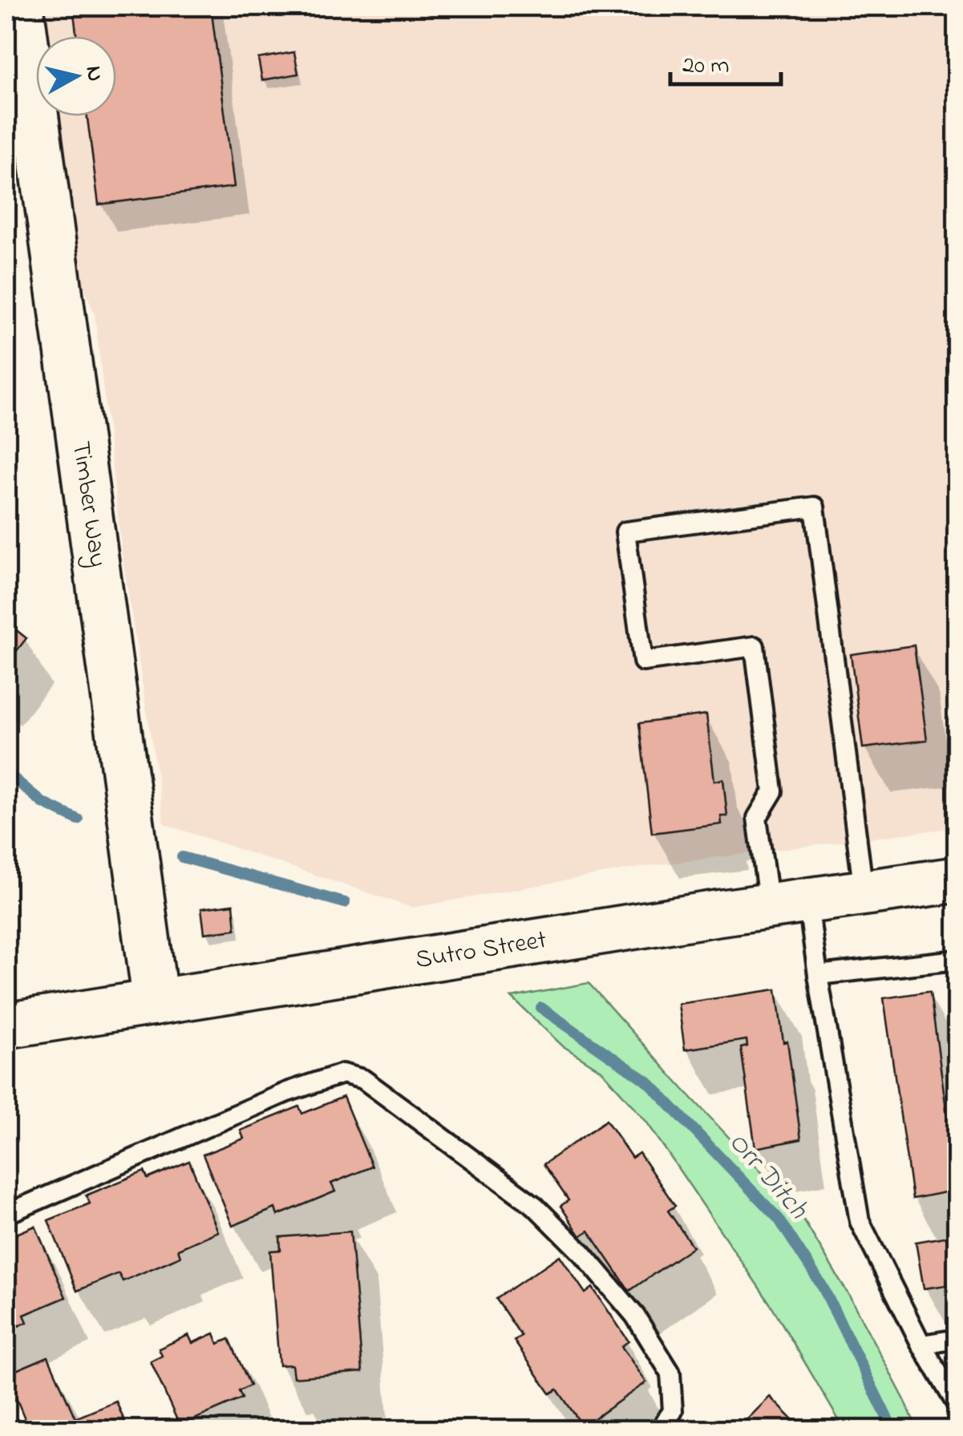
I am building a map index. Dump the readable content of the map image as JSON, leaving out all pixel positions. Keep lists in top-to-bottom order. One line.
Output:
{"streets":{"street":["Timber Way","Sutro Street"]},"crossings":[["Timber Way","Sutro Street"]],"water":["Orr Ditch"],"scale_bar":"20 m","north":"right"}
